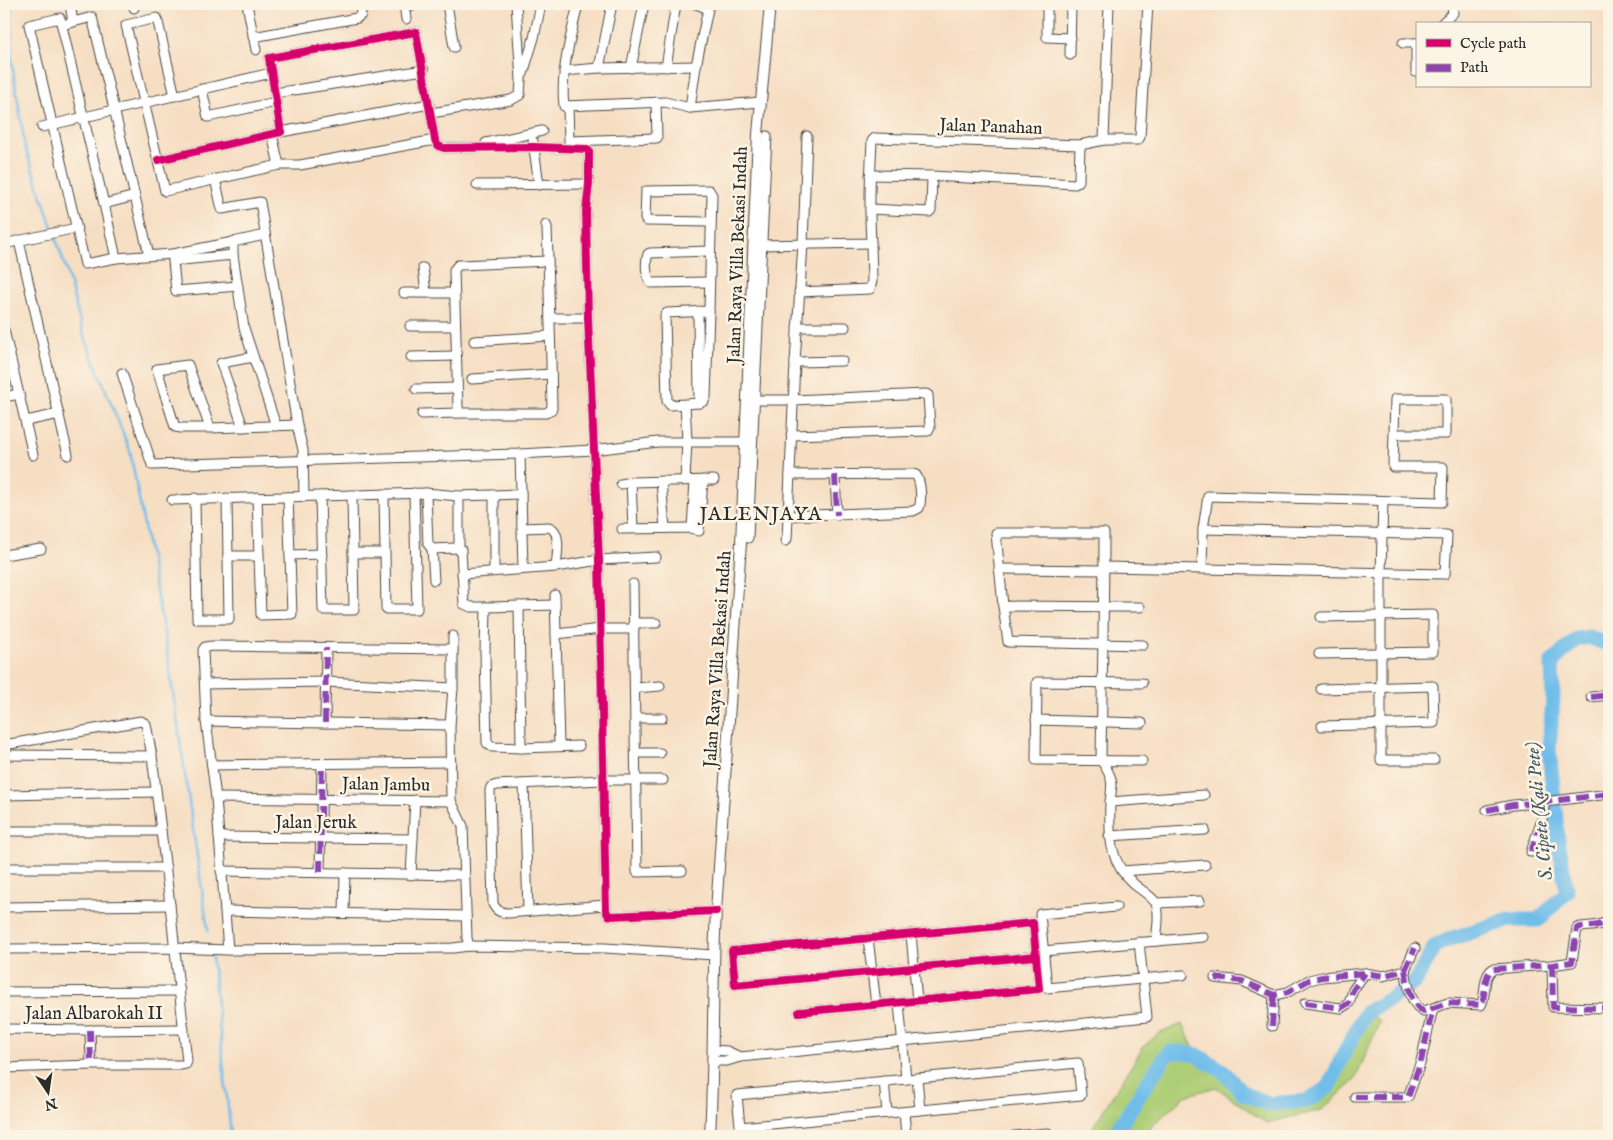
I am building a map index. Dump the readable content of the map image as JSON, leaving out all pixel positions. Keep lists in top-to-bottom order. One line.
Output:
{"streets":{"main road":["Jalan Raya Villa Bekasi Indah"],"street":["Jalan Panahan","Jalan Jambu","Jalan Jeruk","Jalan Albarokah II"]},"districts":["JALENJAYA"],"water":["S. Cipete (Kali Pete)"],"legend":["Cycle path","Path"],"north":"bottom"}
